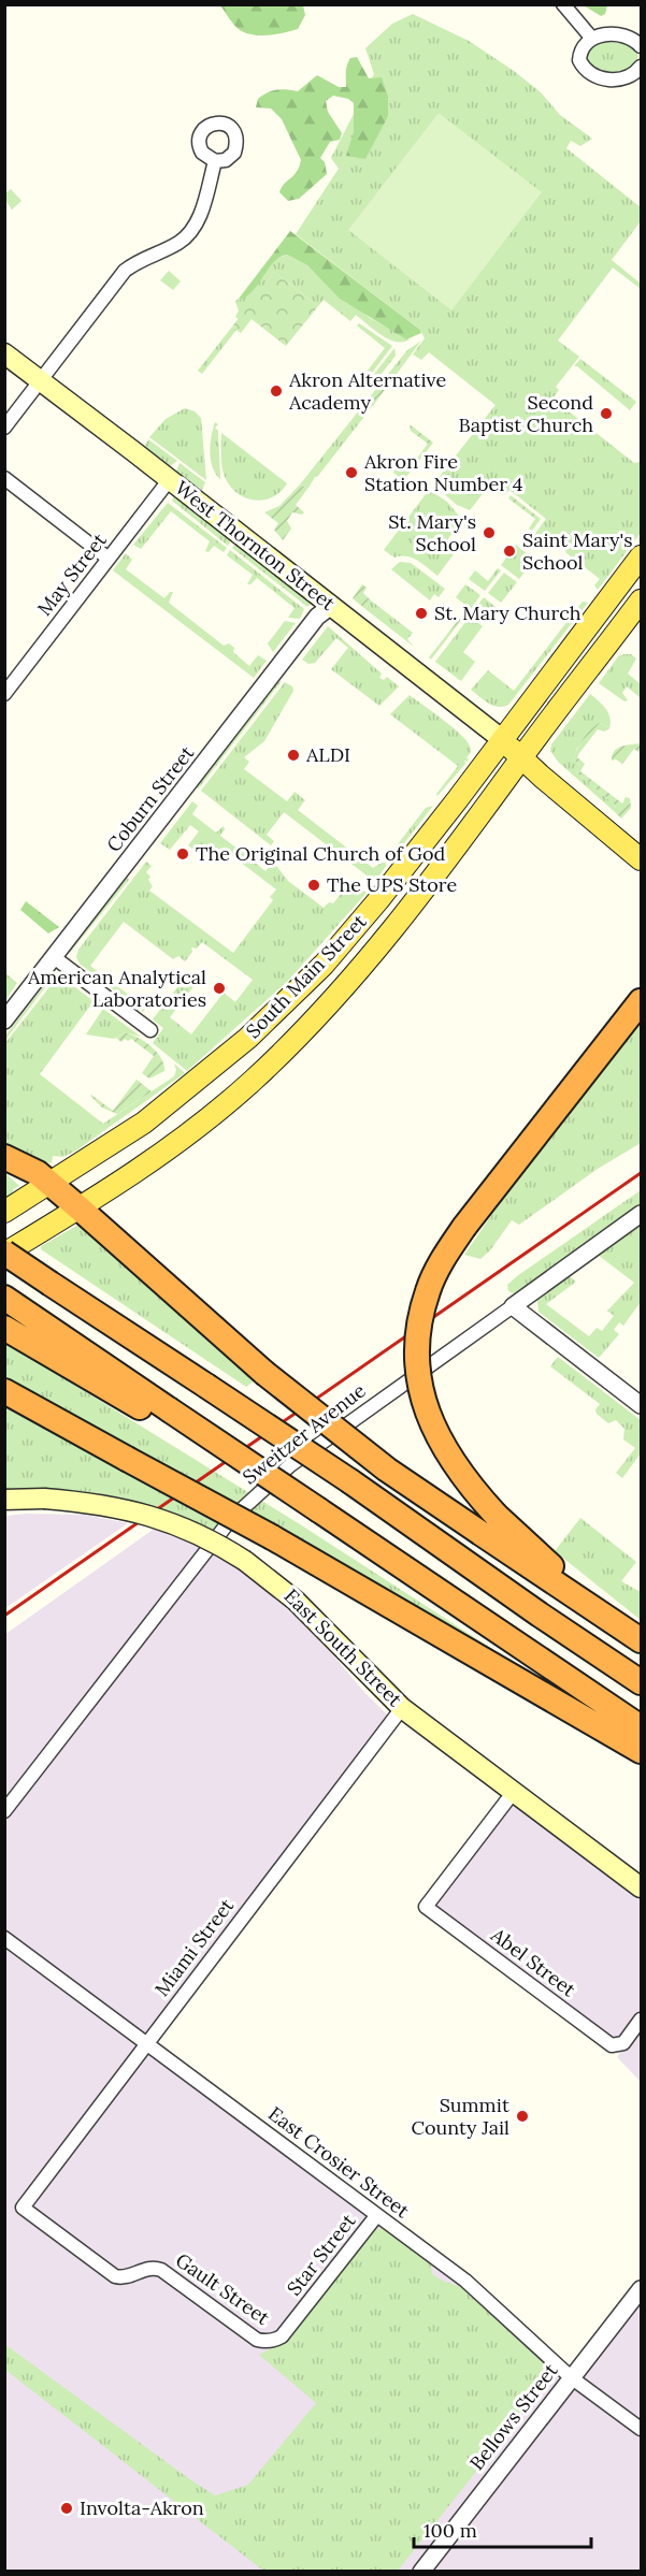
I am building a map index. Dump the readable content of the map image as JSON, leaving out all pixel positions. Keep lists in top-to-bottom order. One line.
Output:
{"streets":{"main road":["West Thornton Street","South Main Street","East South Street"],"street":["May Street","Coburn Street","Sweitzer Avenue","Miami Street","Abel Street","East Crosier Street","Star Street","Gault Street","Bellows Street"]},"crossings":[["West Thornton Street","May Street"],["West Thornton Street","Coburn Street"],["West Thornton Street","South Main Street"],["East South Street","Miami Street"],["East South Street","Abel Street"],["Miami Street","East Crosier Street"],["Miami Street","Gault Street"],["East Crosier Street","Star Street"],["East Crosier Street","Bellows Street"],["Star Street","Gault Street"]],"places":["Akron Alternative Academy","Second Baptist Church","Akron Fire Station Number 4","St. Mary's School","Saint Mary's School","St. Mary Church","ALDI","The Original Church of God","The UPS Store","American Analytical Laboratories","Summit County Jail","Involta-Akron"],"scale_bar":"100 m"}
